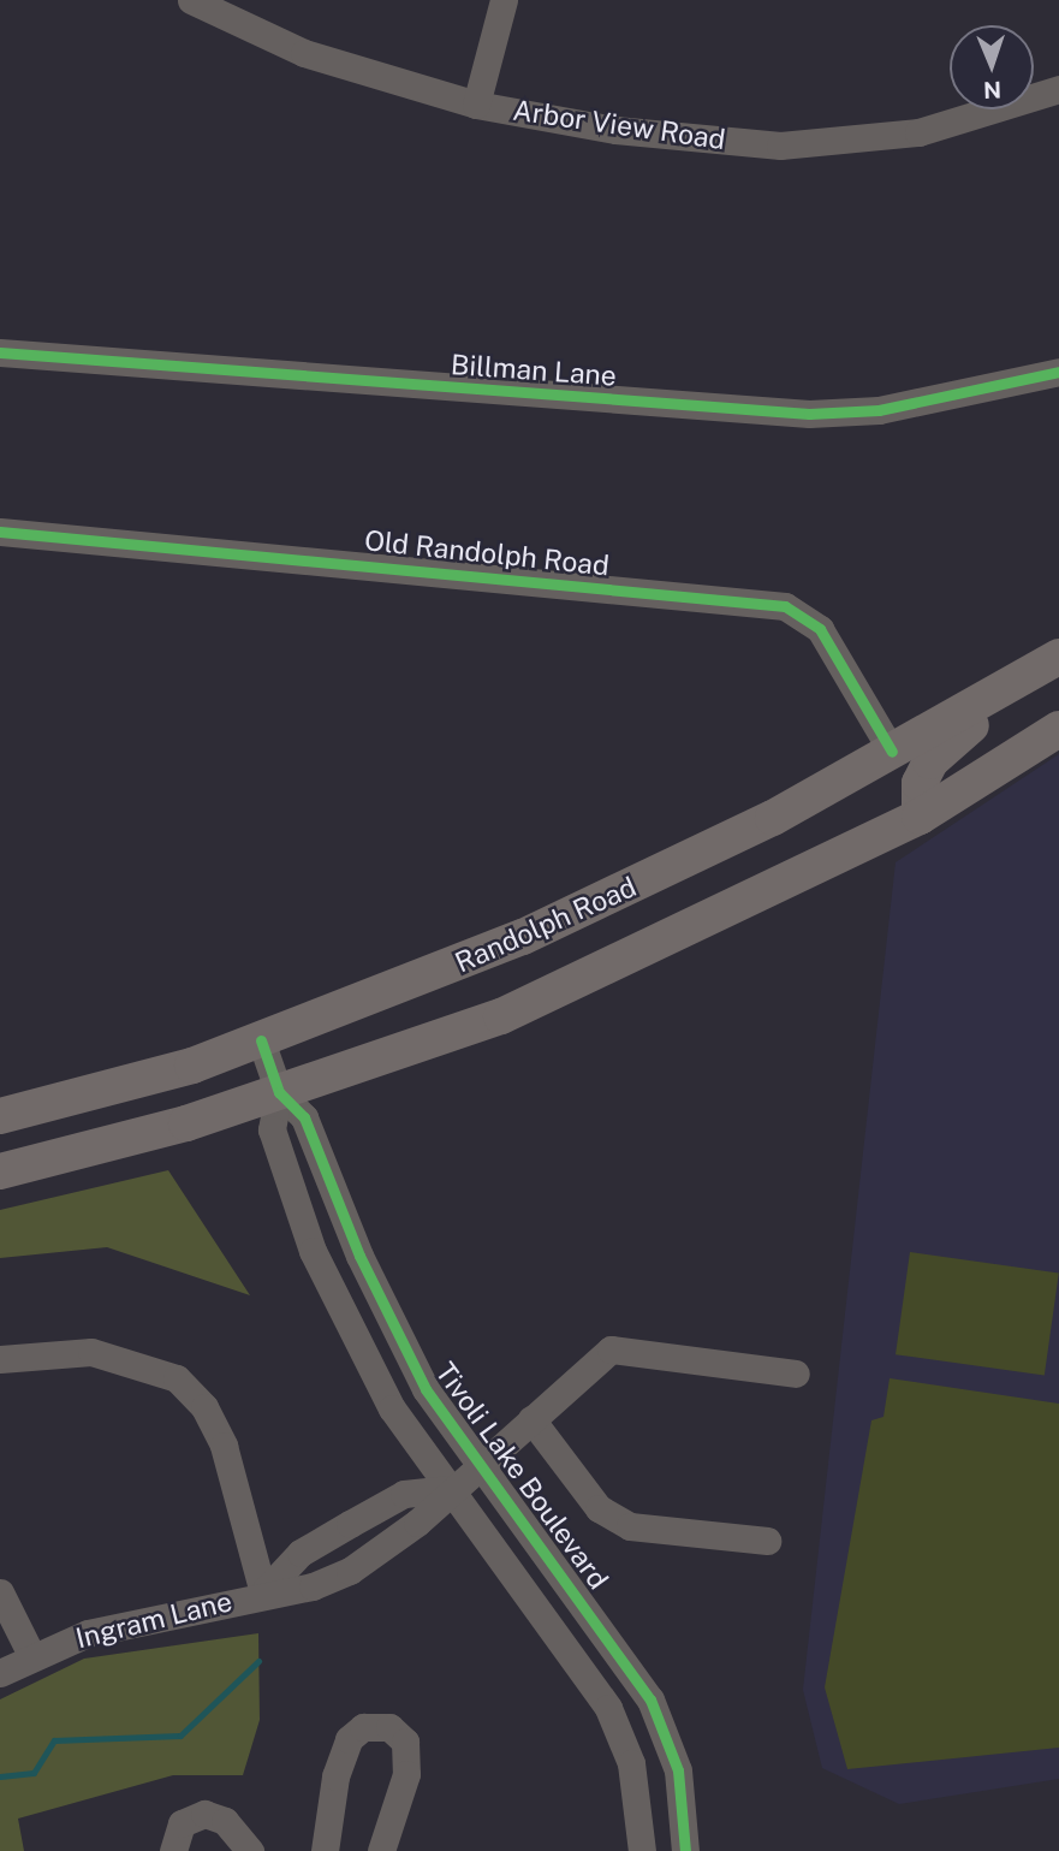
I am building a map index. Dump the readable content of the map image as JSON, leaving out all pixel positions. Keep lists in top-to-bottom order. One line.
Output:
{"streets":{"main road":["Randolph Road"],"street":["Arbor View Road","Billman Lane","Old Randolph Road","Tivoli Lake Boulevard","Ingram Lane"]},"crossings":[["Old Randolph Road","Randolph Road"],["Randolph Road","Tivoli Lake Boulevard"],["Tivoli Lake Boulevard","Ingram Lane"]],"north":"bottom"}
